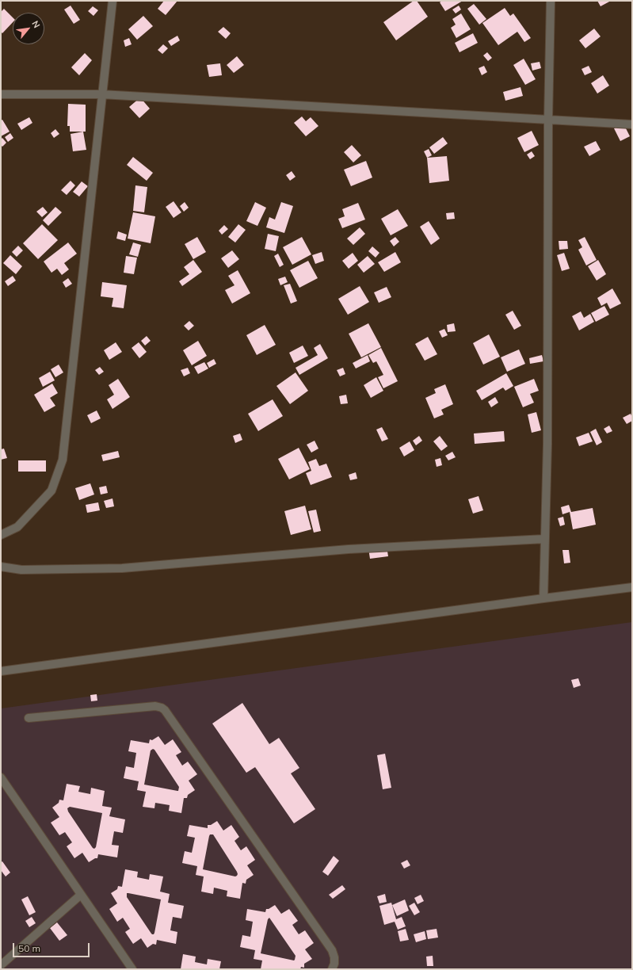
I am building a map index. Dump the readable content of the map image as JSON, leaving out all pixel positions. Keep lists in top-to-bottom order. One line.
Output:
{"scale_bar":"50 m","north":"top right"}
